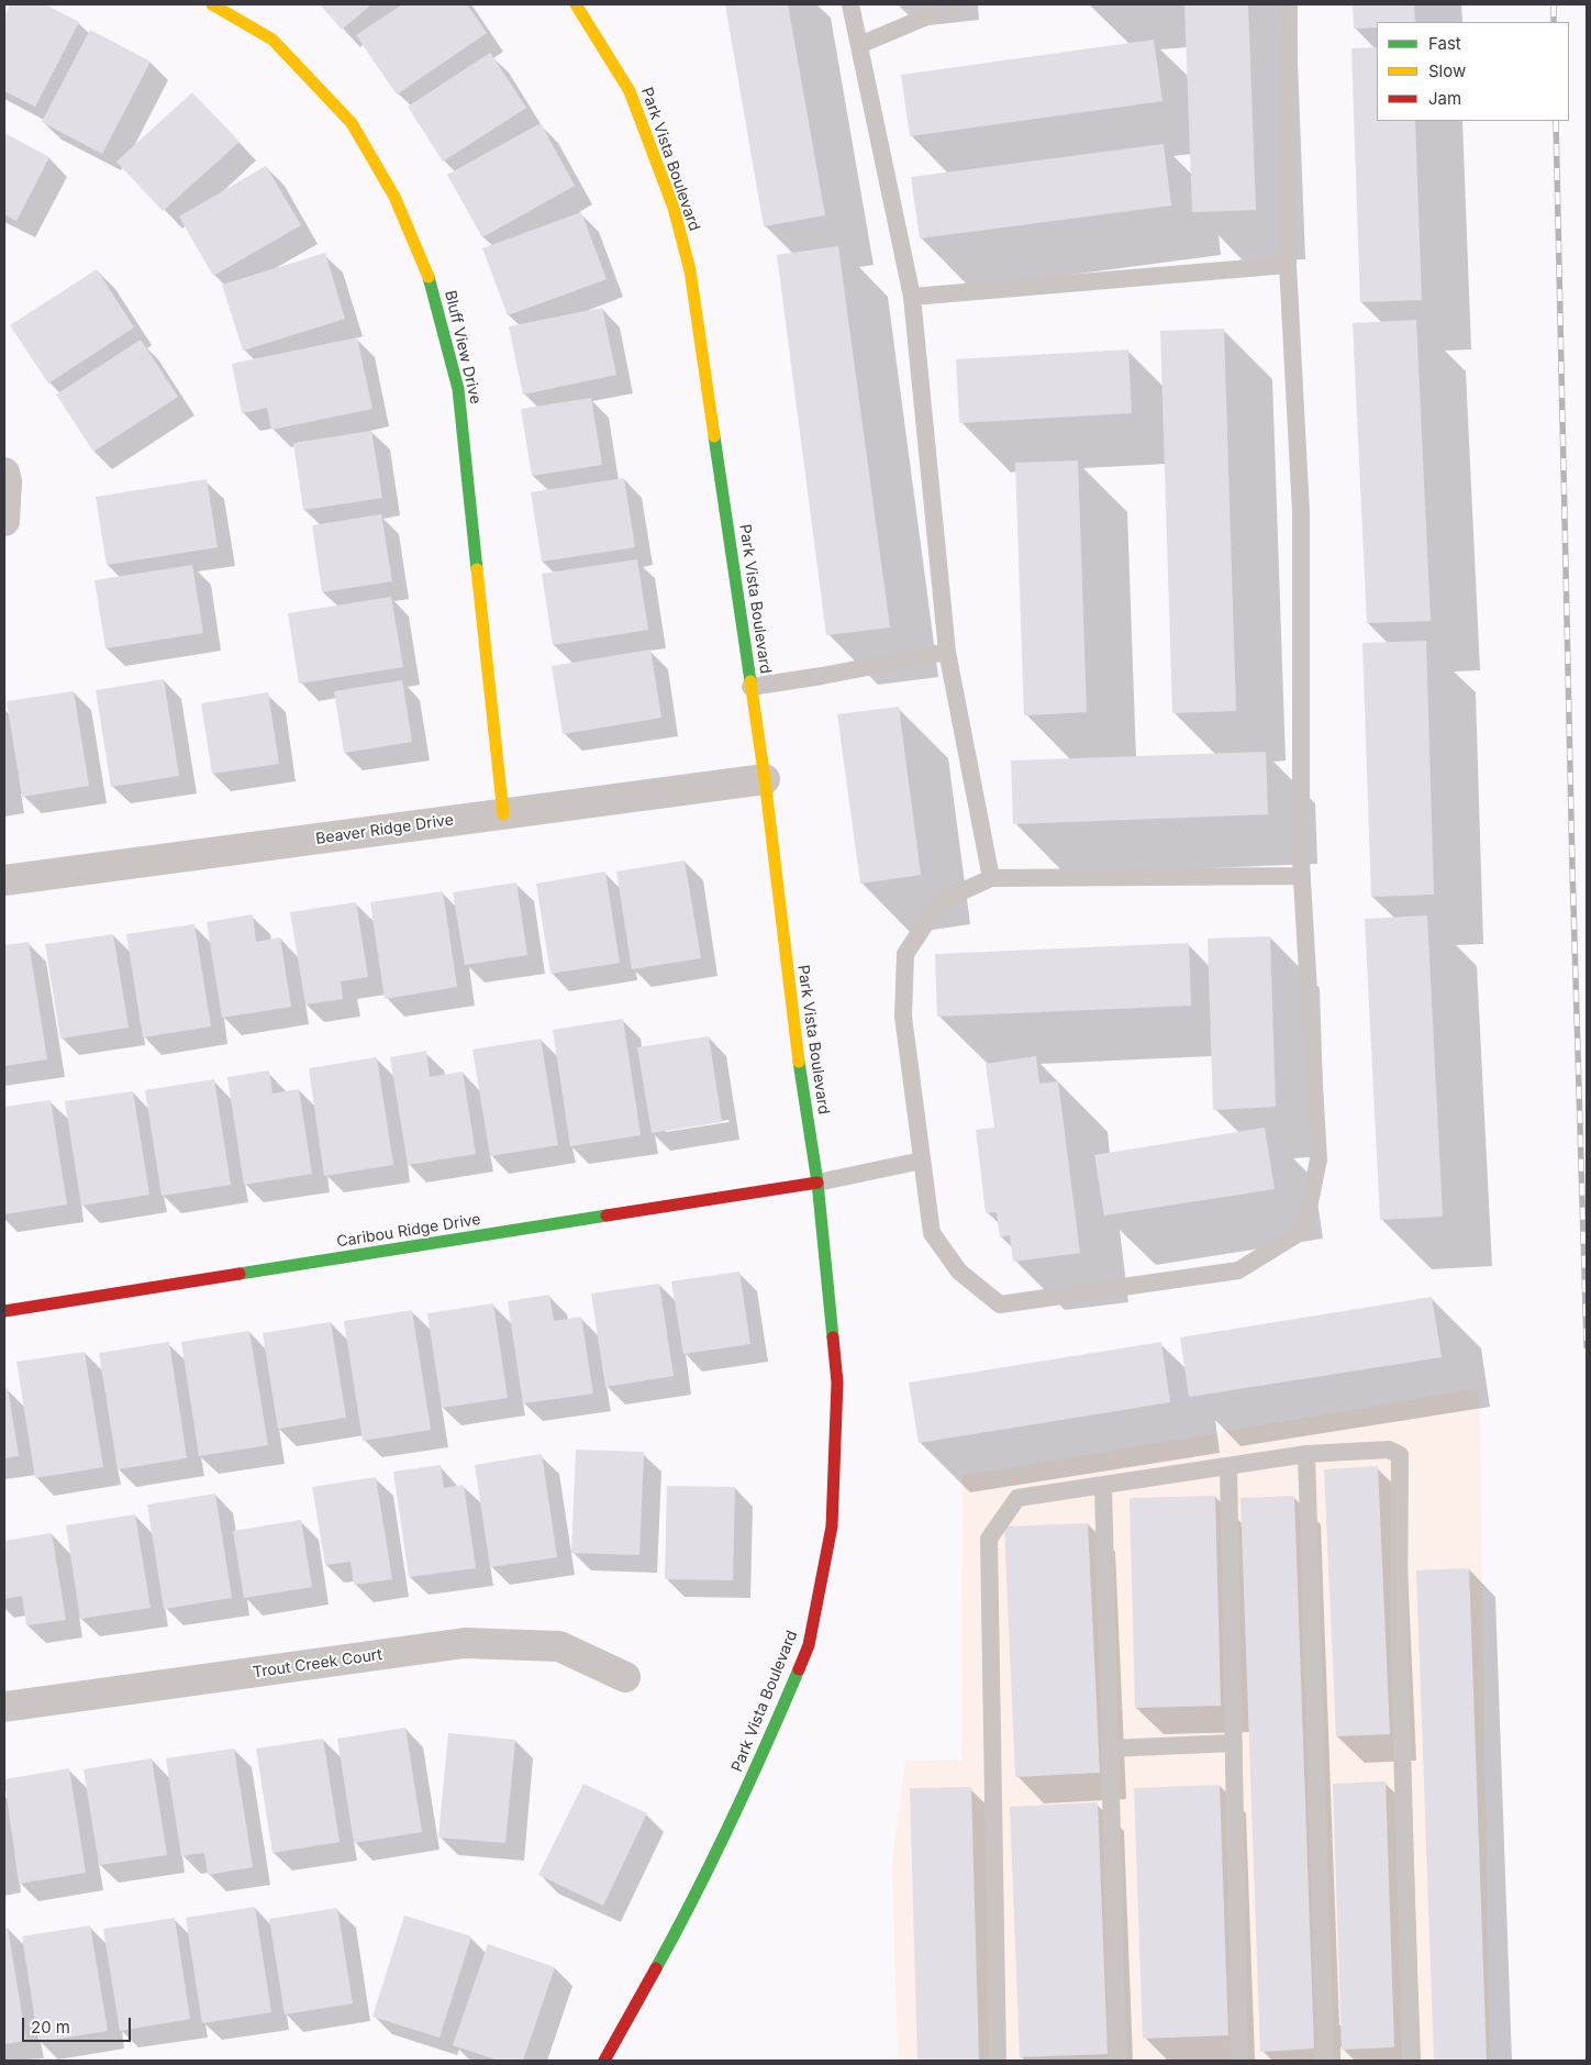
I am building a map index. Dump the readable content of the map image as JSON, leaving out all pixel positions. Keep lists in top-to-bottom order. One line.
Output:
{"streets":{"street":["Park Vista Boulevard","Bluff View Drive","Beaver Ridge Drive","Caribou Ridge Drive","Trout Creek Court"]},"crossings":[["Park Vista Boulevard","Beaver Ridge Drive"],["Park Vista Boulevard","Caribou Ridge Drive"],["Bluff View Drive","Beaver Ridge Drive"]],"legend":["Fast","Slow","Jam"],"scale_bar":"20 m"}
